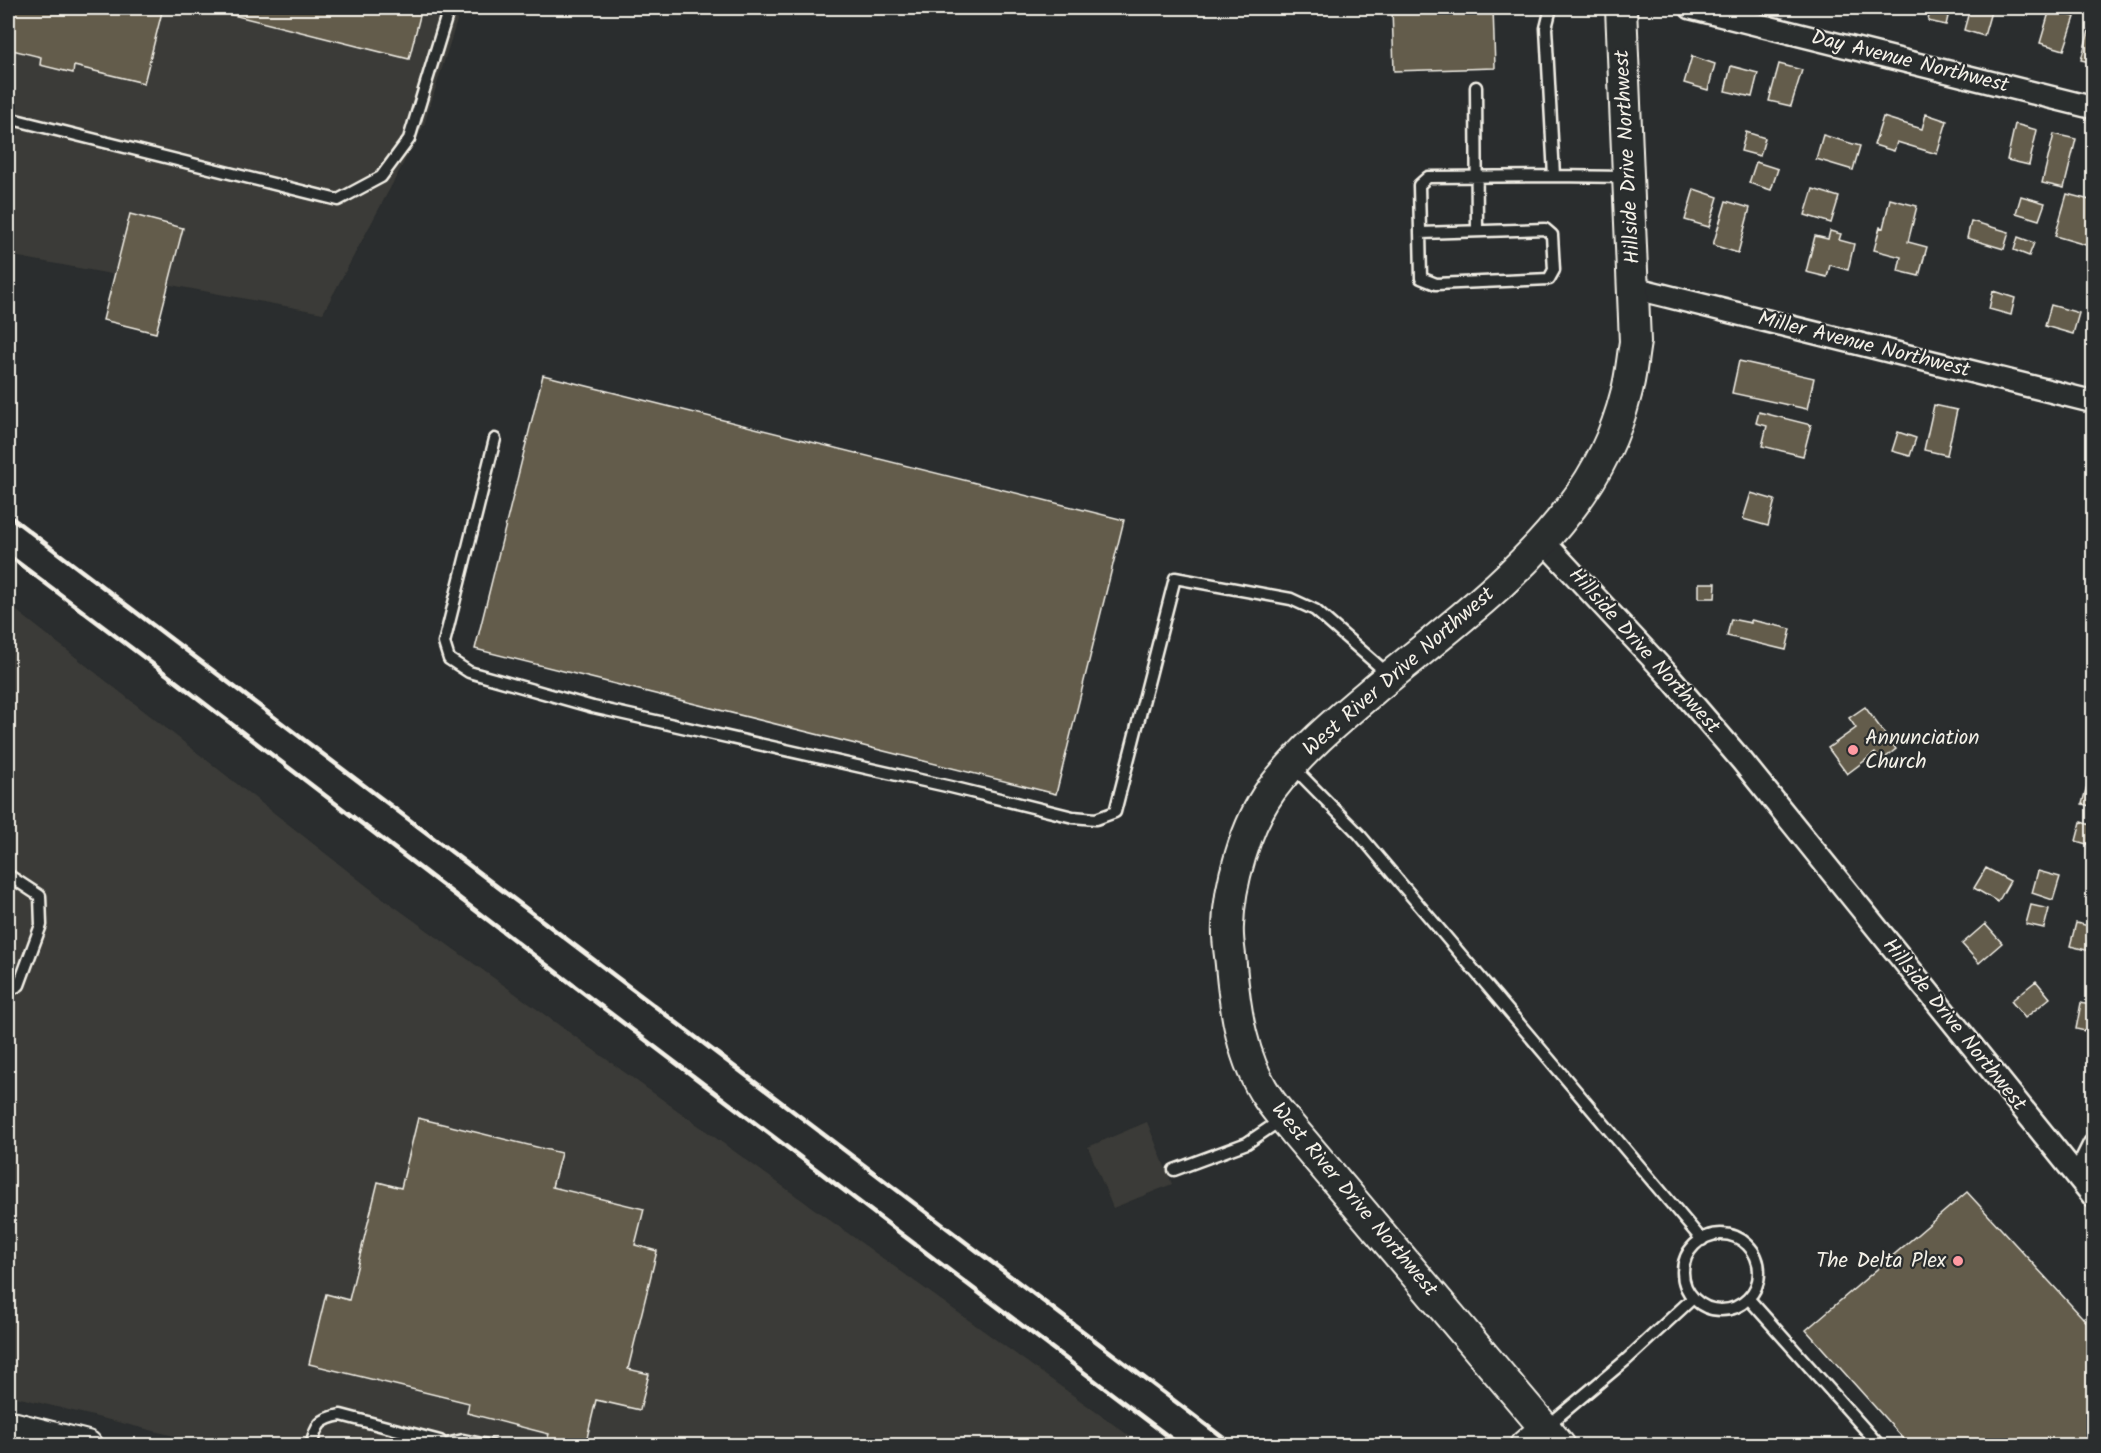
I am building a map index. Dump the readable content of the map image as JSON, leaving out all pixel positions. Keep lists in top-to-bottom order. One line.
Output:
{"streets":{"main road":["Hillside Drive Northwest","West River Drive Northwest"],"street":["Day Avenue Northwest","Miller Avenue Northwest"]},"crossings":[["Hillside Drive Northwest","Miller Avenue Northwest"],["Hillside Drive Northwest","West River Drive Northwest"]],"places":["Annunciation Church","The Delta Plex"]}
